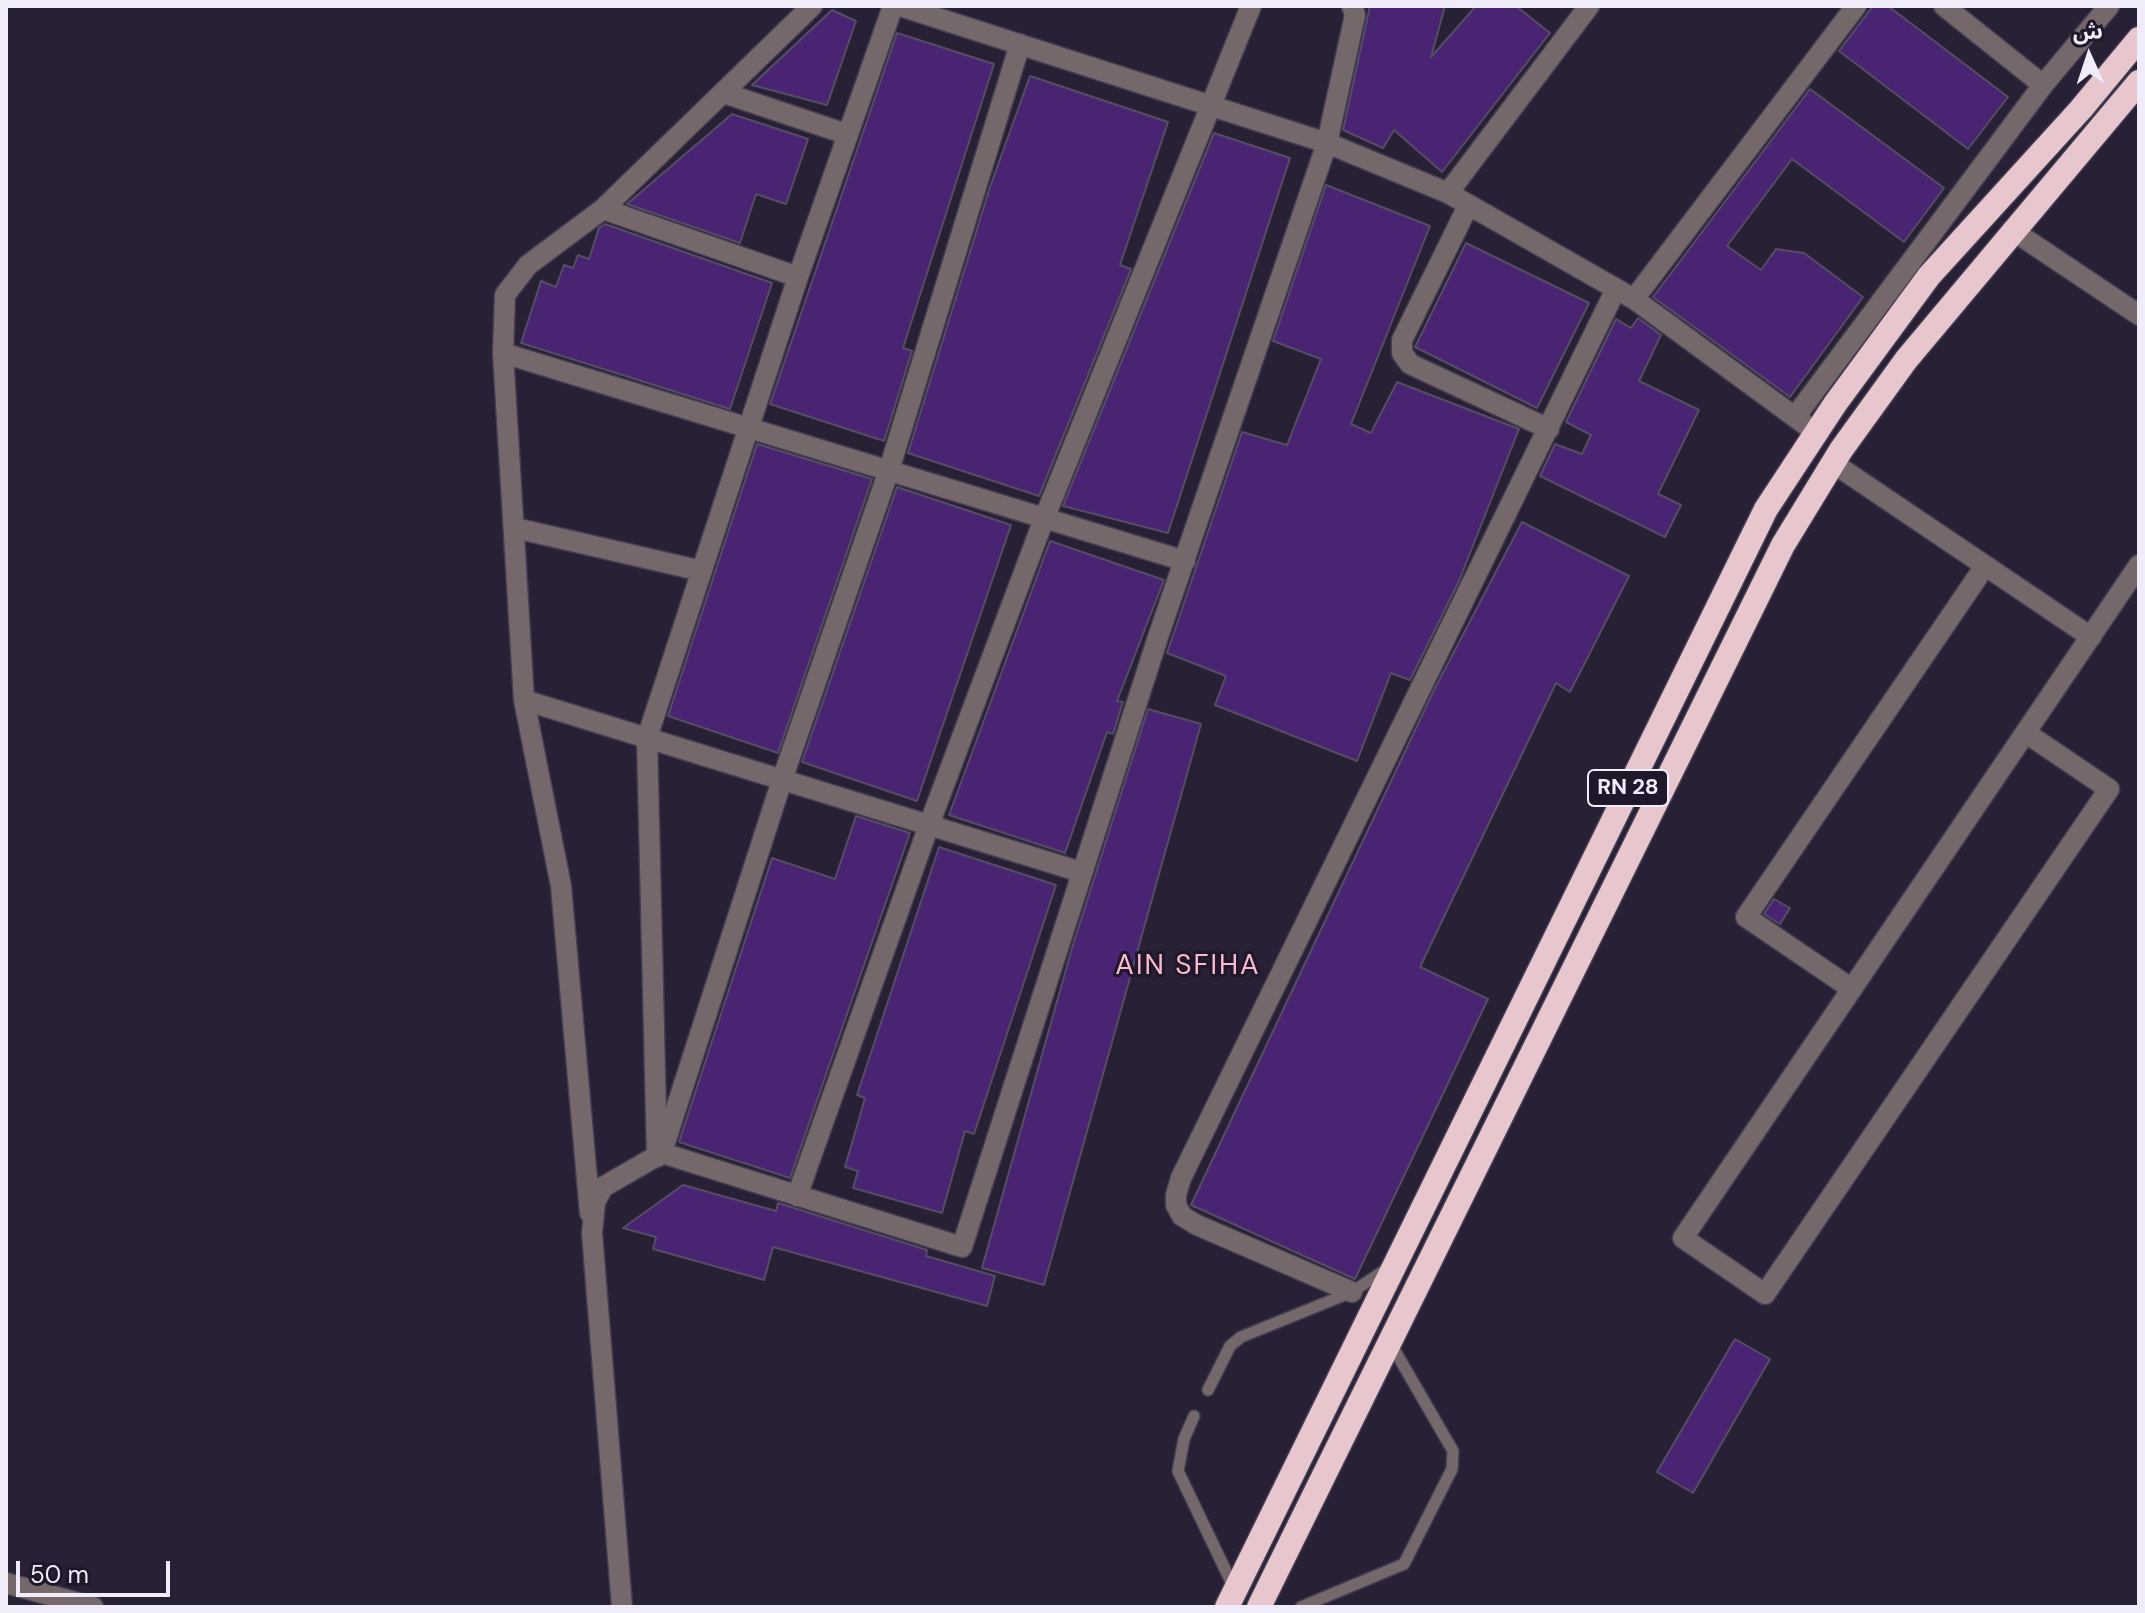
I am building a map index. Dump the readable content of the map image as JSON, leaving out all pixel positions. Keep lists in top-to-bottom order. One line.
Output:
{"streets":{"highway":["RN 28"]},"districts":["AIN SFIHA"],"scale_bar":"50 m","north":"top"}
